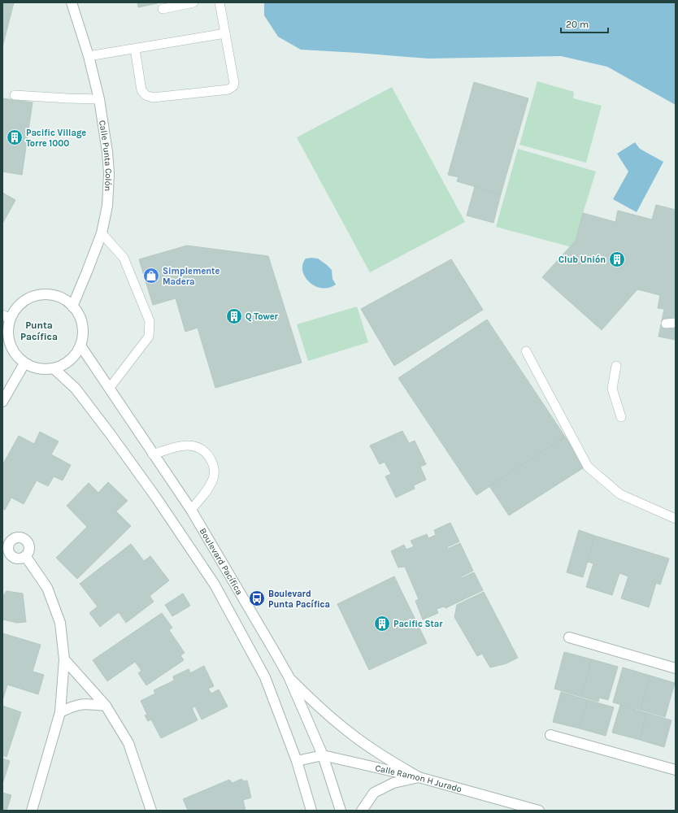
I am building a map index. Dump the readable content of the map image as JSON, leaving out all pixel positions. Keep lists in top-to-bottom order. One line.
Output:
{"streets":{"street":["Calle Punta Colón","Boulevard Pacífica","Calle Ramon H Jurado"]},"crossings":[["Calle Punta Colón","Boulevard Pacífica"],["Boulevard Pacífica","Calle Ramon H Jurado"]],"districts":["Punta Pacífica"],"places":{"building":["Pacific Village Torre 1000","Club Unión","Q Tower","Pacific Star"],"shop":["Simplemente Madera"],"bus stop":["Boulevard Punta Pacífica"]},"scale_bar":"20 m"}
